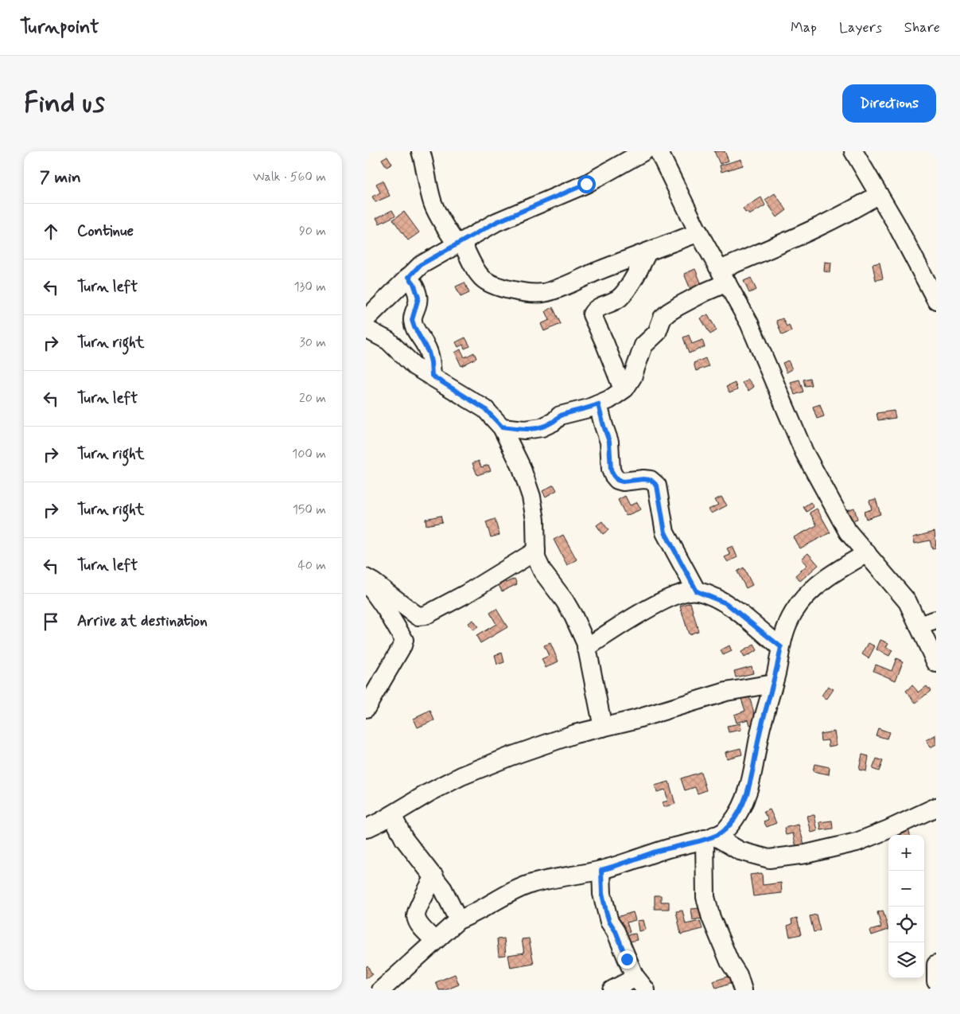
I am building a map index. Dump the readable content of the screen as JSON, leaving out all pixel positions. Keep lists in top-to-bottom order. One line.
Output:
{"page":{"header":"Turnpoint","nav":["Map","Layers","Share"],"buttons":"Directions","title":"Find us","heading":["7 min","Walk · 560 m"],"list":[["Continue","90 m"],["Turn left","130 m"],["Turn right","30 m"],["Turn left","20 m"],["Turn right","100 m"],["Turn right","150 m"],["Turn left","40 m"],"Arrive at destination"],"map_buttons":["+","−"]}}
